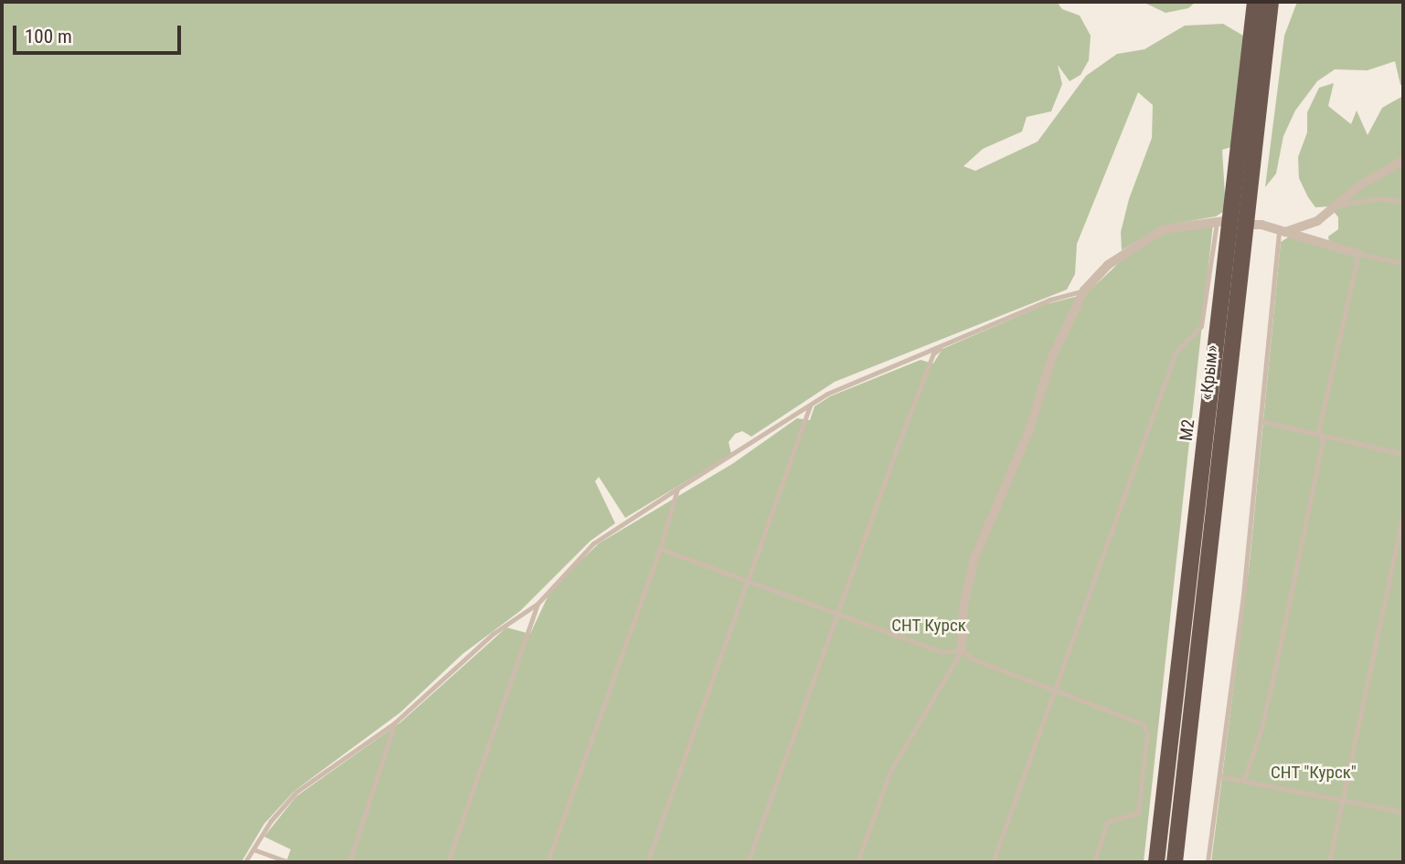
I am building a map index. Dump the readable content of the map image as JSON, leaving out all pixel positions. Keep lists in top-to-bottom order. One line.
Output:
{"streets":{"highway":["«Крым»","М2"]},"crossings":[["«Крым»","М2"]],"parks":["СНТ Курск","СНТ \"Курск\""],"scale_bar":"100 m"}
